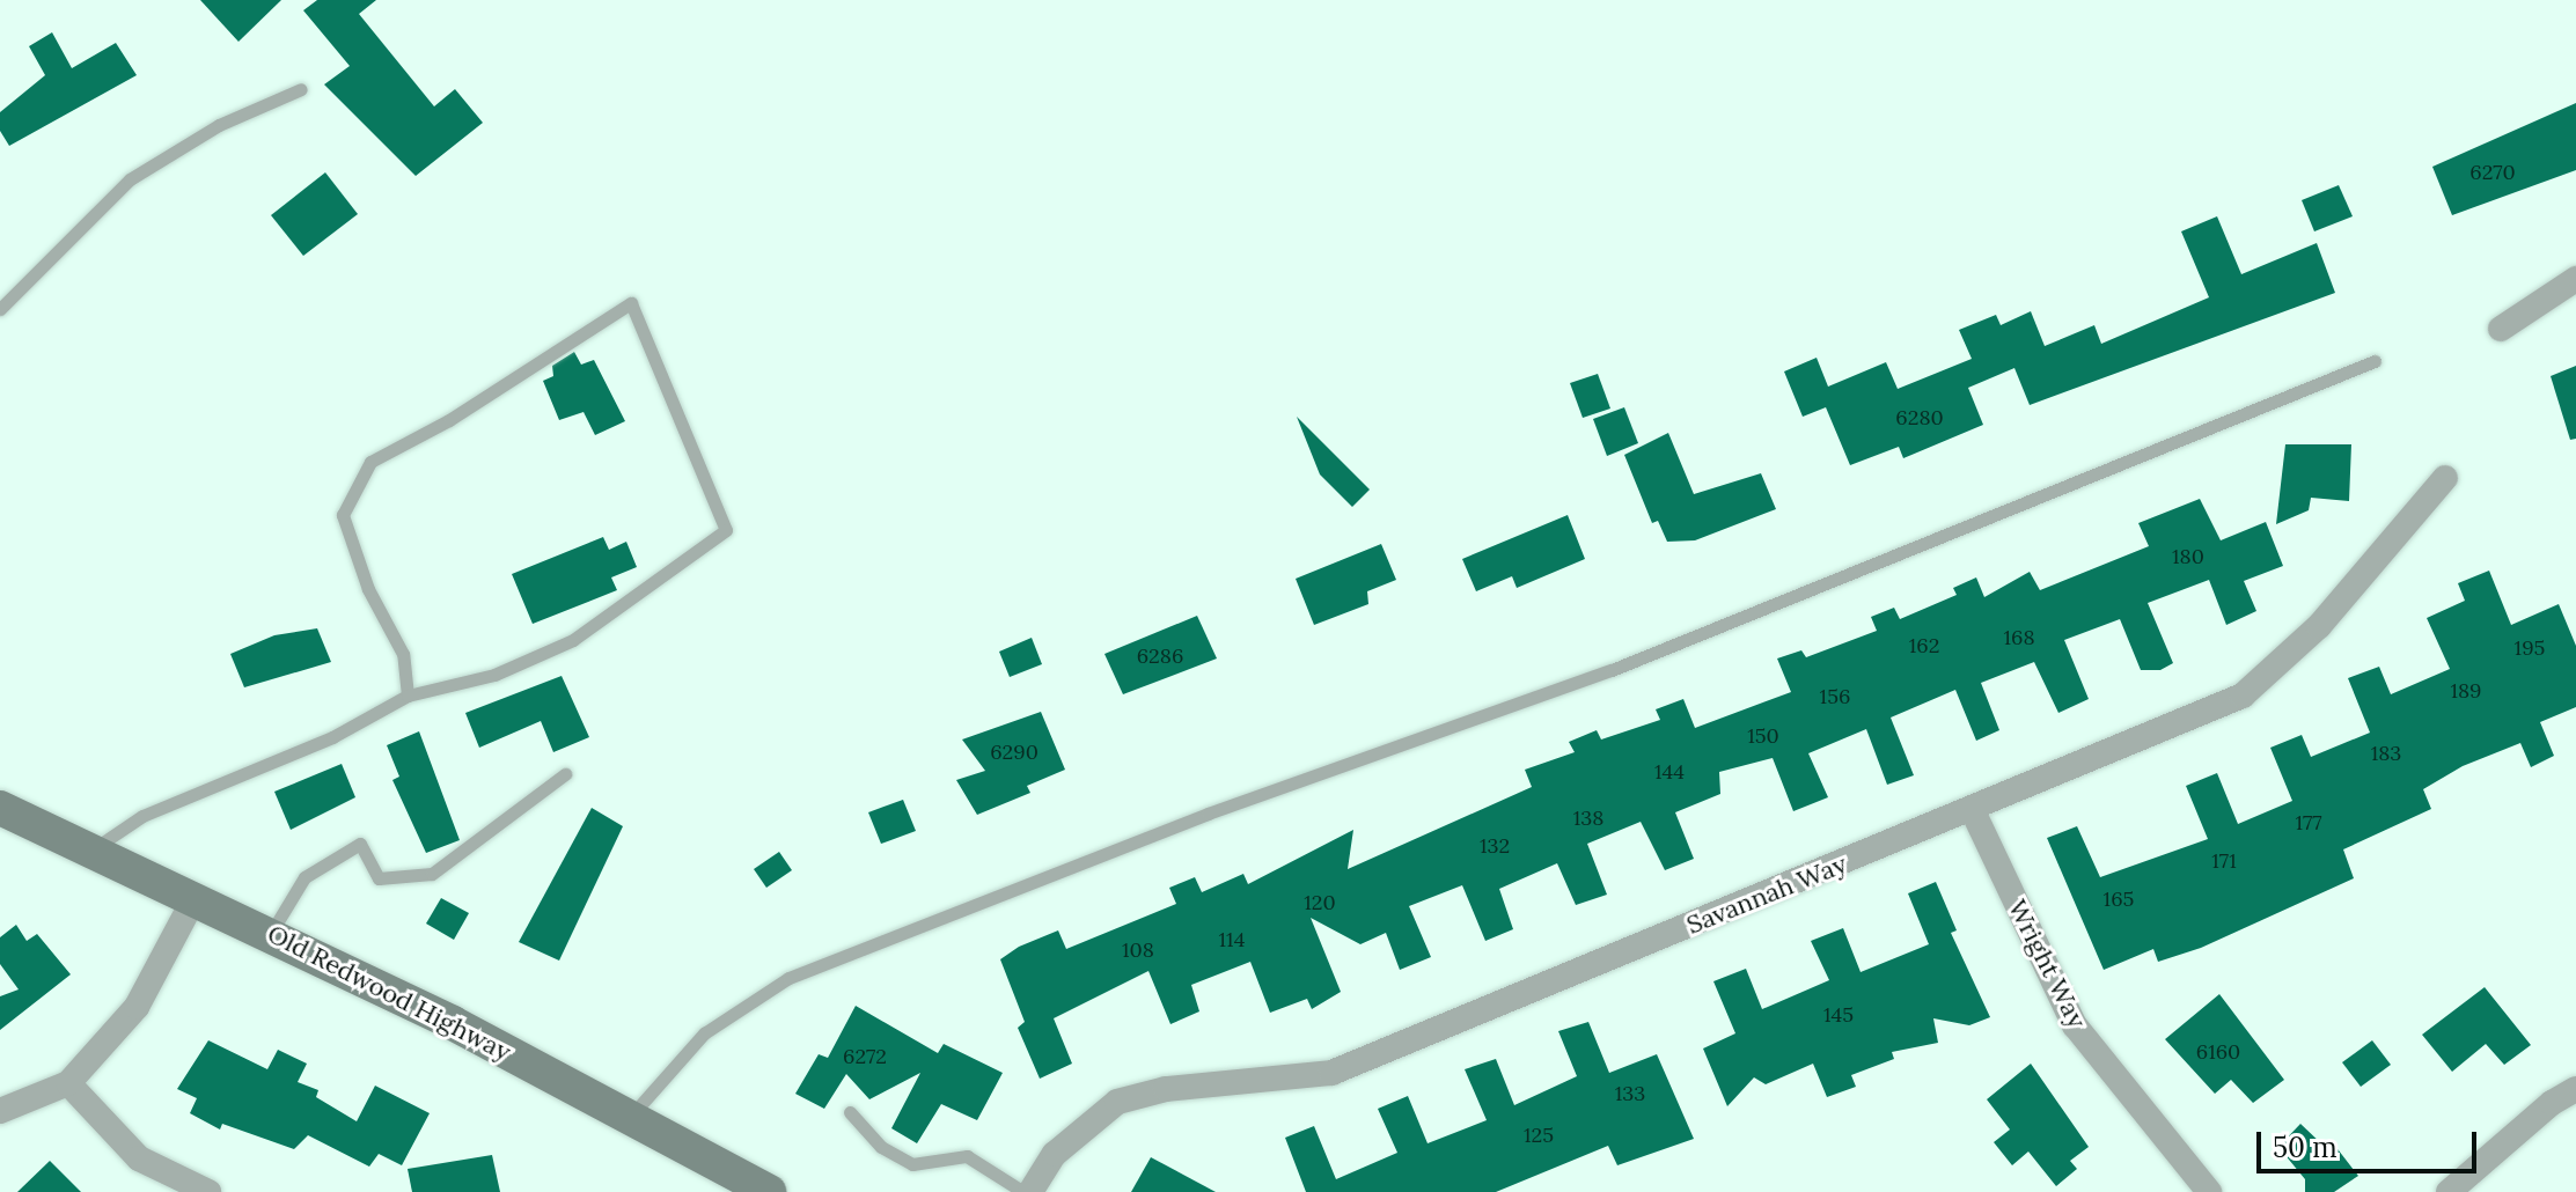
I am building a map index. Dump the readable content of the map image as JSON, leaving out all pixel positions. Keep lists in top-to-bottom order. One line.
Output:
{"streets":{"main road":["Old Redwood Highway"],"street":["Savannah Way","Wright Way"]},"crossings":[["Savannah Way","Wright Way"]],"house_numbers":["6270","6280","180","168","162","195","6286","189","156","150","6290","183","144","138","177","132","171","165","120","114","108","145","6160","6272","133","125"],"scale_bar":"50 m"}
